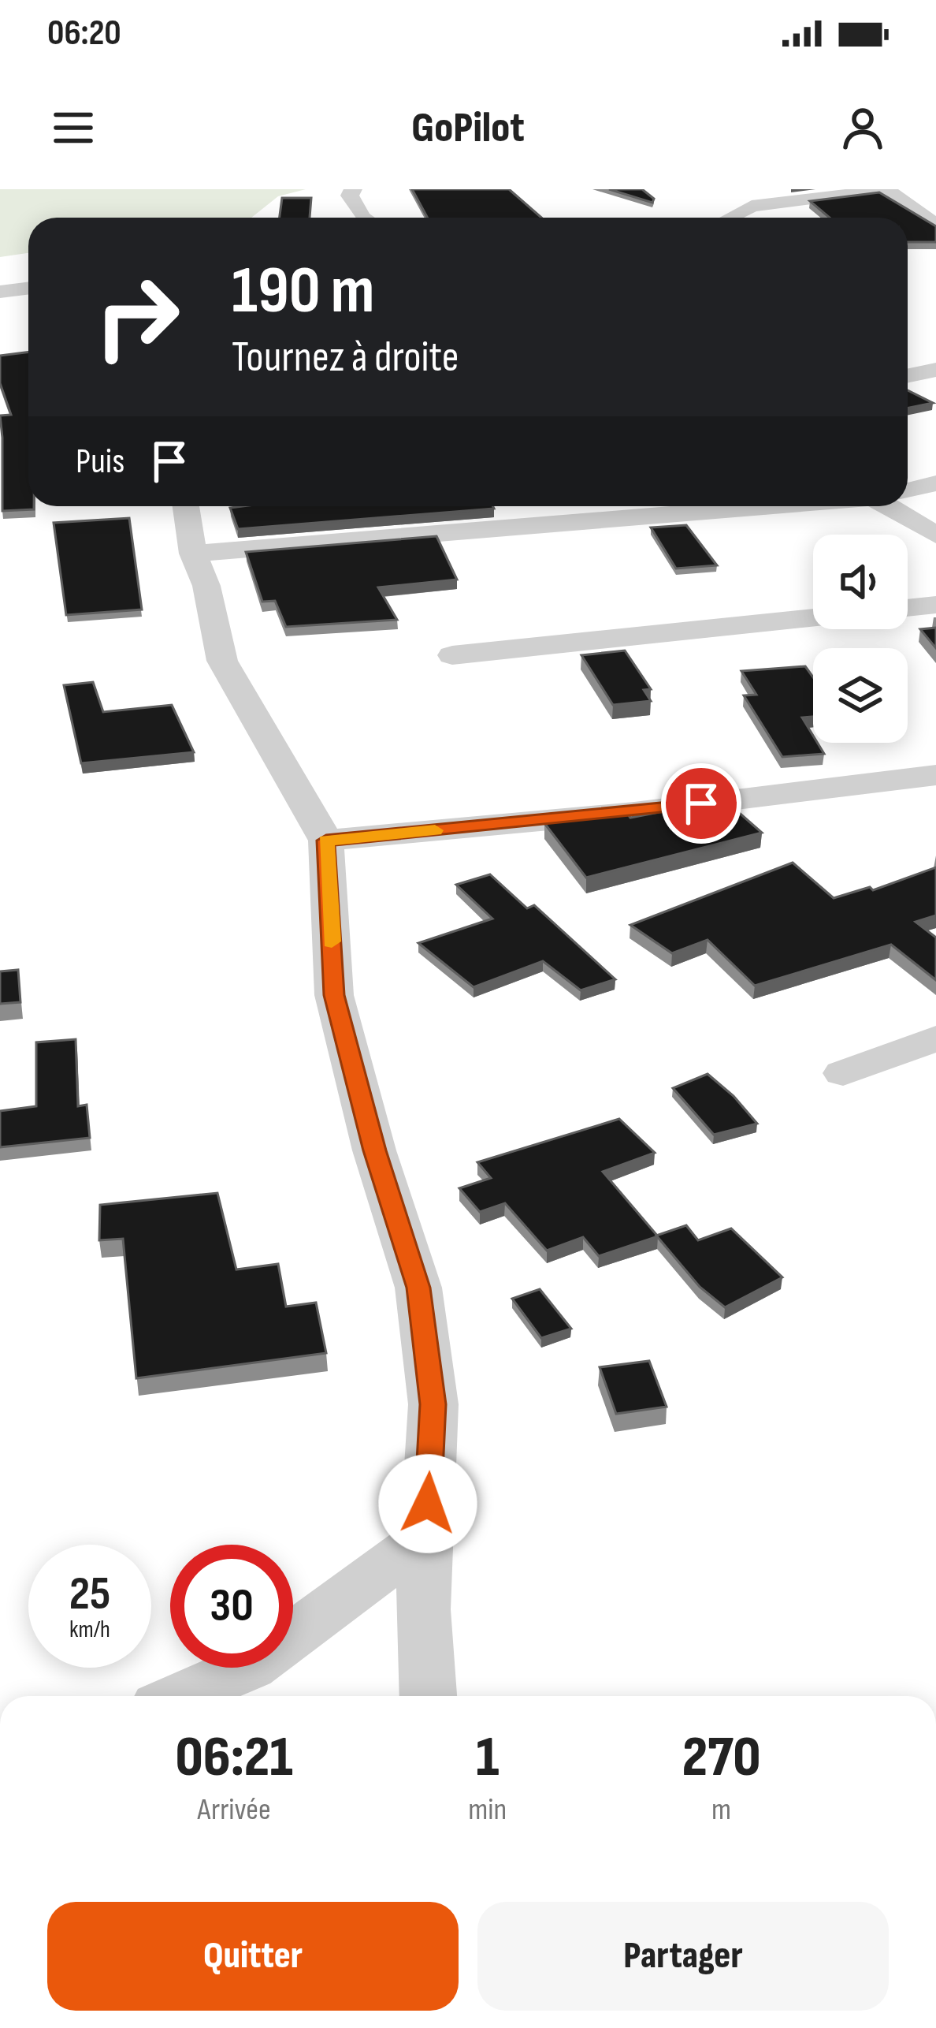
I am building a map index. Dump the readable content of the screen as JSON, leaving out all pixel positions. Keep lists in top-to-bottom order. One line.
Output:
{"page":{"status":"06:20","header":"GoPilot","turn":["190 m","Tournez à droite"],"then":"Puis","speed":"25 km/h","limit":"30","eta":["06:21","Arrivée","1","min","270","m"],"buttons":["Quitter","Partager"]}}
